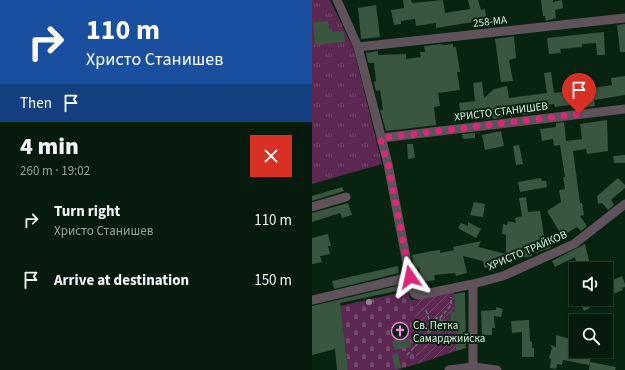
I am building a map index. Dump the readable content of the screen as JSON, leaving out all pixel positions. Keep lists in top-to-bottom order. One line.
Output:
{"streets":{"street":["258-МА","ХРИСТО СТАНИШЕВ","ХРИСТО ТРАЙКОВ"]},"crossings":[["258-МА","ХРИСТО ТРАЙКОВ"],["ХРИСТО СТАНИШЕВ","ХРИСТО ТРАЙКОВ"]],"places":{"church":["Св. Петка Самарджийска"]},"page":{"turn":["110 m","Христо Станишев"],"then":"Then","heading":["4 min","260 m · 19:02"],"list":[{"name":"Turn right","note":"Христо Станишев","value":"110 m"},{"name":"Arrive at destination","value":"150 m"}]}}
